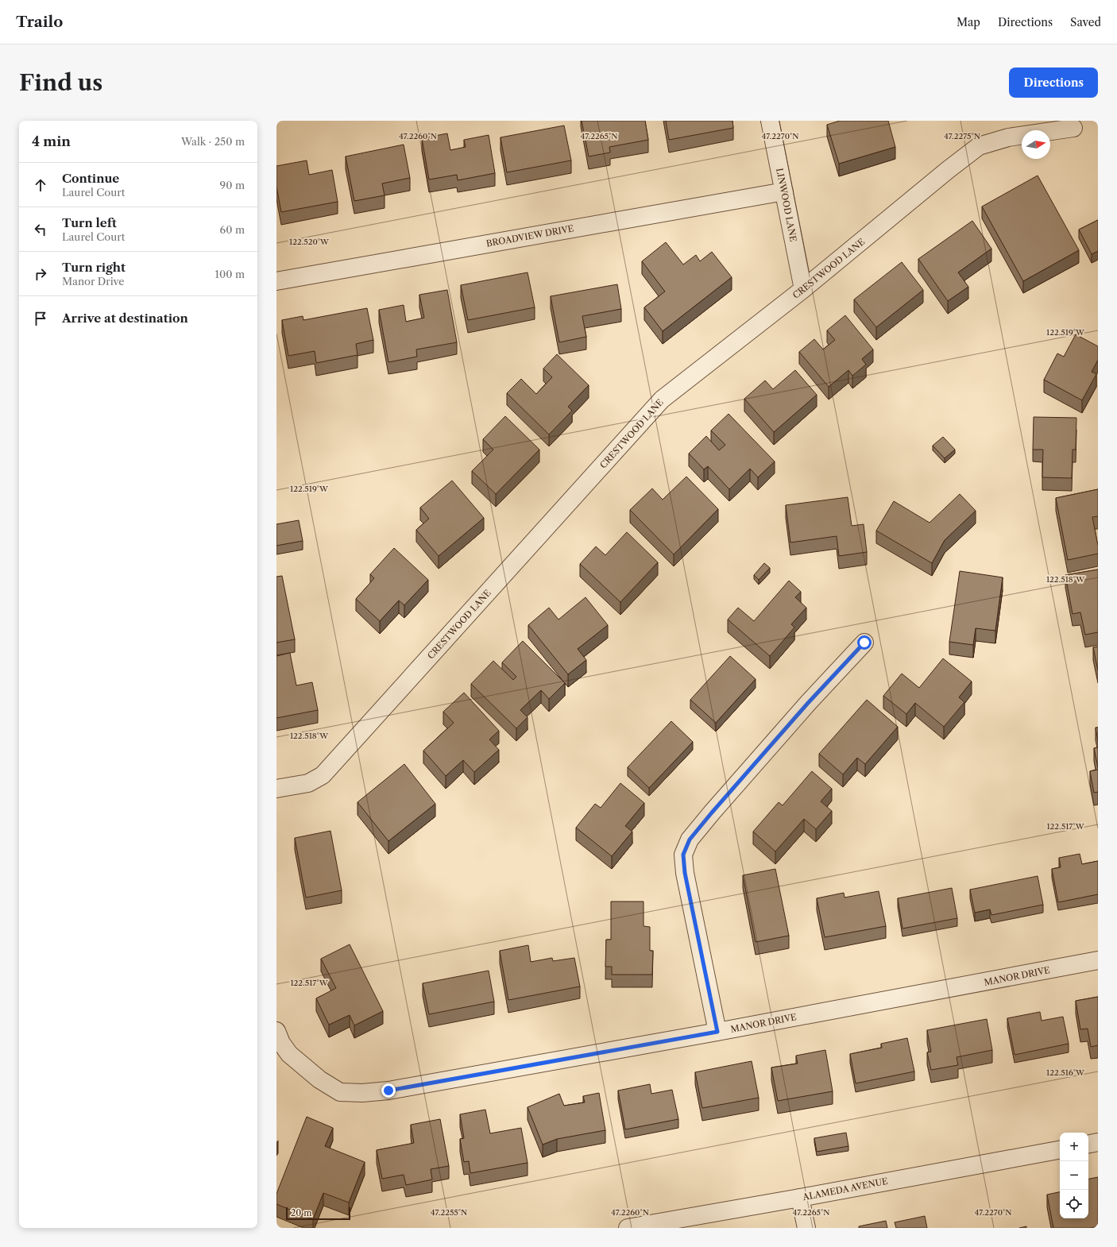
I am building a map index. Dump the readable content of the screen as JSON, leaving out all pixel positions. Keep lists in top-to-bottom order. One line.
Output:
{"streets":{"street":["LINWOOD LANE","BROADVIEW DRIVE","CRESTWOOD LANE","MANOR DRIVE","ALAMEDA AVENUE"]},"crossings":[["LINWOOD LANE","BROADVIEW DRIVE"],["LINWOOD LANE","CRESTWOOD LANE"]],"scale_bar":"20 m","north":"right","page":{"header":"Trailo","nav":["Map","Directions","Saved"],"buttons":"Directions","title":"Find us","heading":["4 min","Walk · 250 m"],"list":[["Continue","Laurel Court","90 m"],["Turn left","Laurel Court","60 m"],["Turn right","Manor Drive","100 m"],"Arrive at destination"],"map_buttons":["+","−"],"scale":"20 m"},"coordinates":["47.2260°N","47.2265°N","47.2270°N","47.2275°N","122.520°W","122.519°W","122.518°W","122.517°W","122.516°W","47.2255°N"]}
